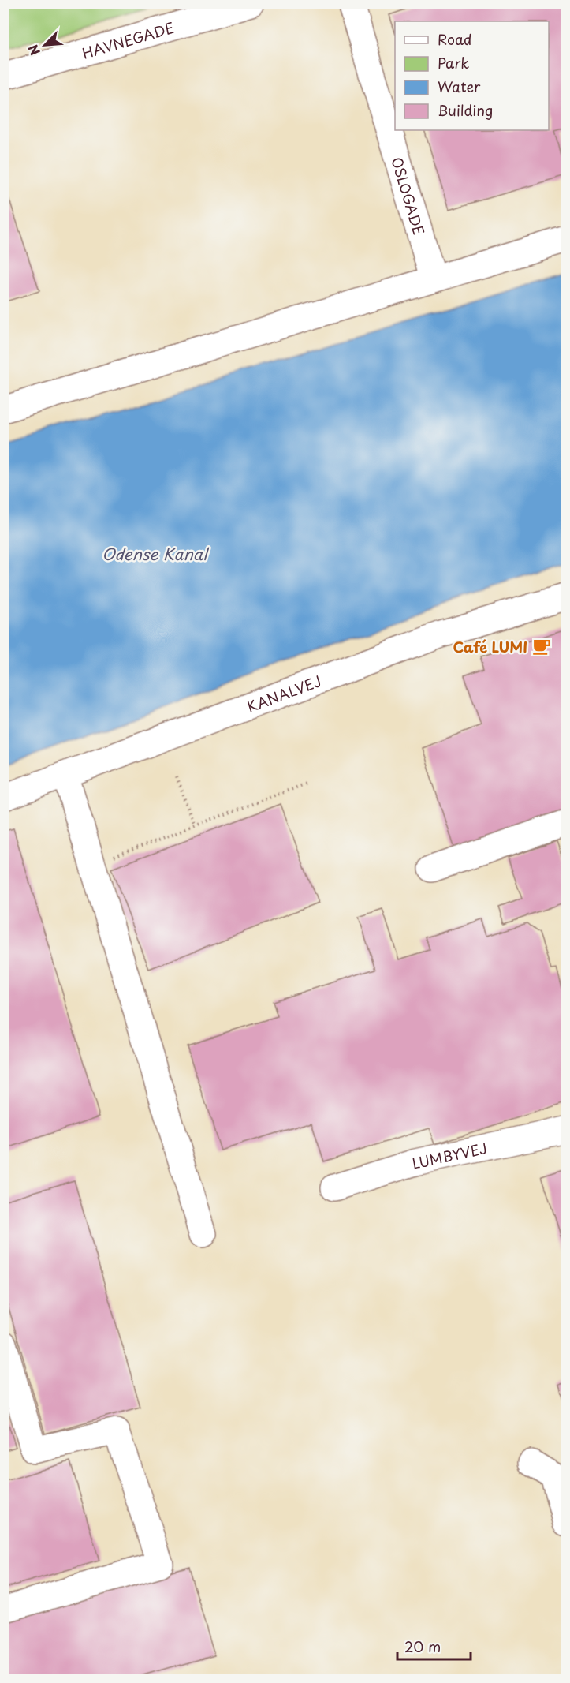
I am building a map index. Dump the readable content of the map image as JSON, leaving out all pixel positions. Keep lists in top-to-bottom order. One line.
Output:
{"streets":{"street":["HAVNEGADE","OSLOGADE","KANALVEJ","LUMBYVEJ"]},"water":["Odense Kanal"],"places":{"cafe":["Café LUMI"]},"legend":["Road","Park","Water","Building"],"scale_bar":"20 m","north":"bottom left"}
